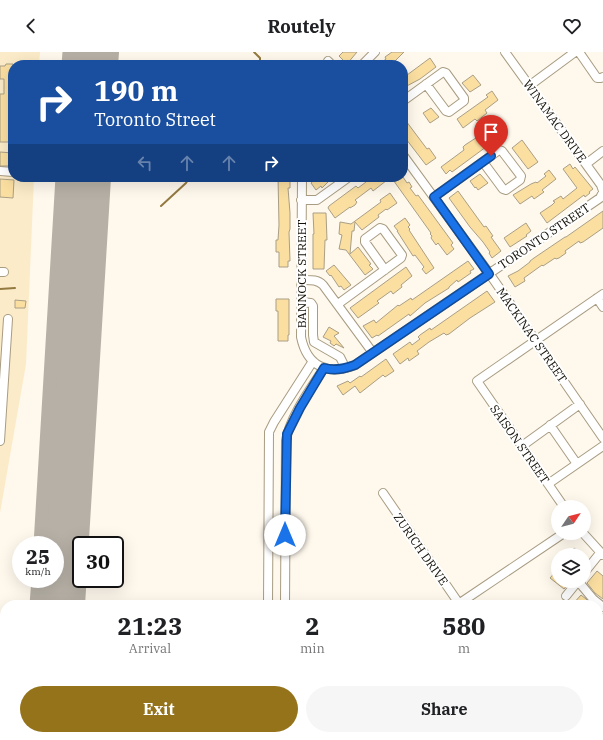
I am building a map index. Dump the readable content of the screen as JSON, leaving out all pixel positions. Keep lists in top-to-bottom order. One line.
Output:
{"streets":{"street":["WINAMAC DRIVE","TORONTO STREET","BANNOCK STREET","MACKINAC STREET","SAISON STREET","ZURICH DRIVE"]},"crossings":[["WINAMAC DRIVE","TORONTO STREET"],["TORONTO STREET","BANNOCK STREET"],["TORONTO STREET","MACKINAC STREET"],["MACKINAC STREET","SAISON STREET"]],"north":"top right","page":{"header":"Routely","turn":["190 m","Toronto Street"],"speed":"25 km/h","limit":"30","eta":["21:23","Arrival","2","min","580","m"],"buttons":["Exit","Share"]}}
